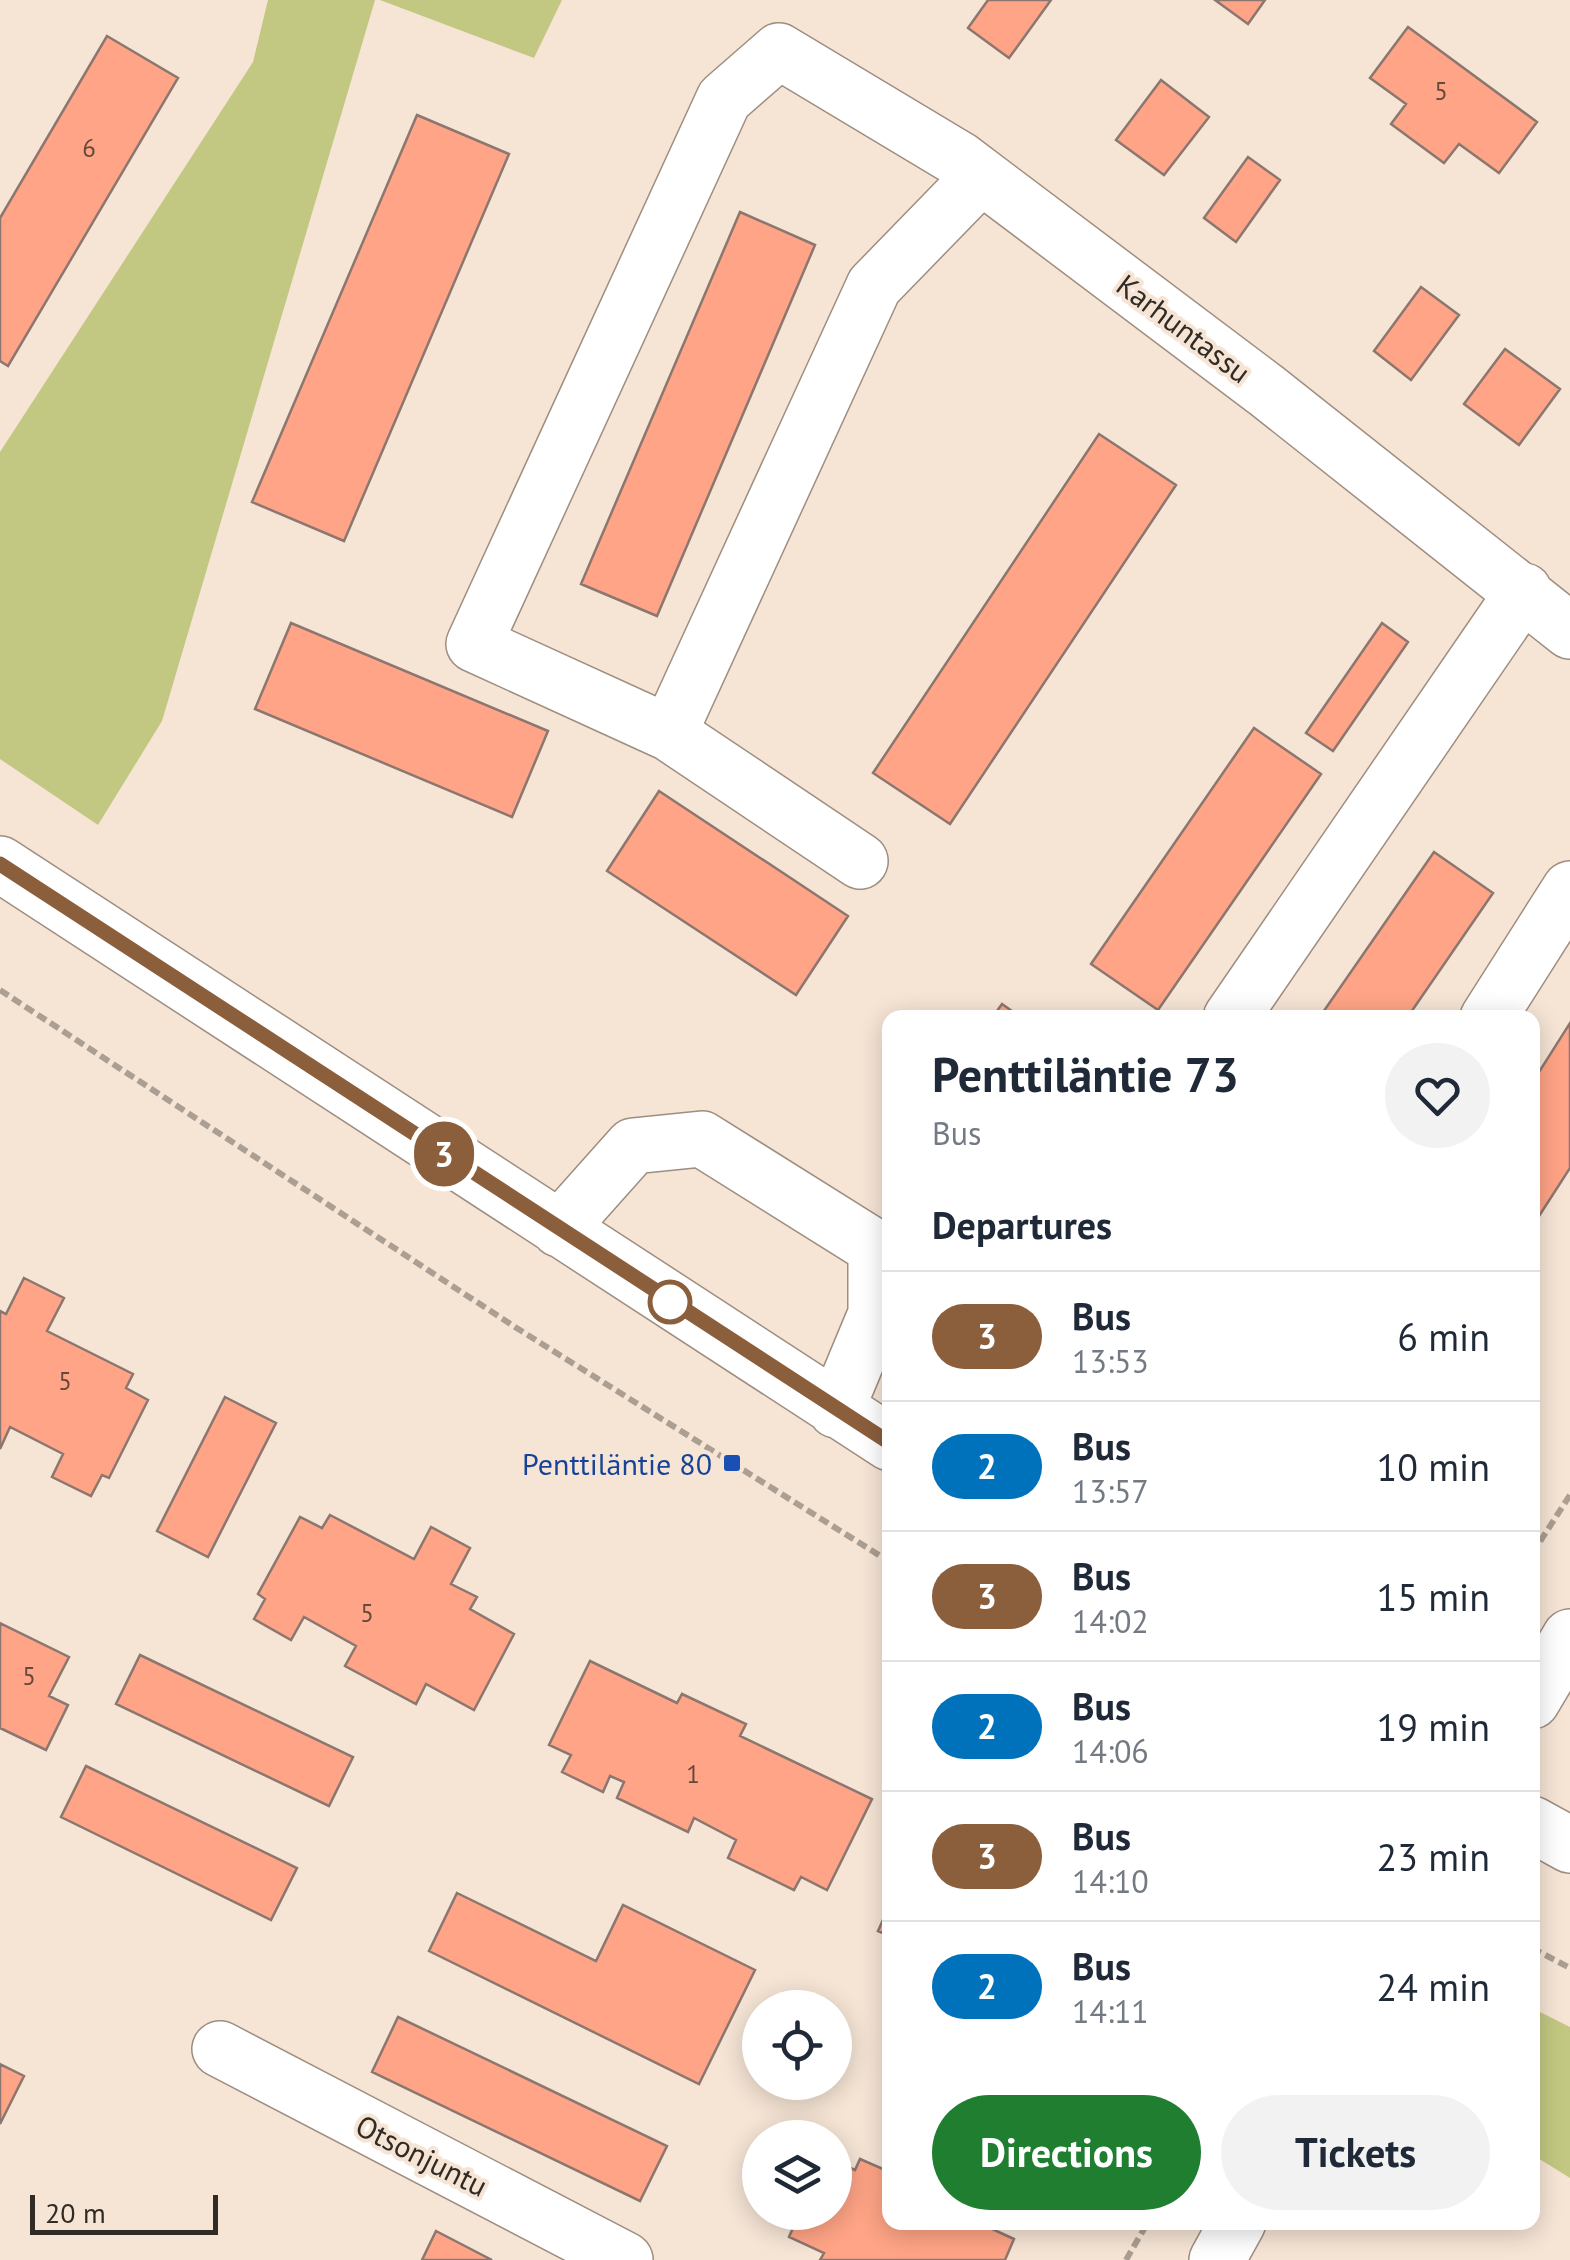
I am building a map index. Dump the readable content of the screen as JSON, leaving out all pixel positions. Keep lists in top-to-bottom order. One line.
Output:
{"streets":{"street":["Karhuntassu","Otsonjuntu"]},"places":{"transit":["Penttiläntie 80"]},"lines":["bus line 3"],"house_numbers":["5","6","5","5","5","1"],"scale_bar":"20 m","page":{"on_map":"3","heading":[["Penttiläntie 73","Bus"],"Departures"],"list":[{"mark":"3","name":"Bus","note":"13:53","value":"6 min"},{"mark":"2","name":"Bus","note":"13:57","value":"10 min"},{"mark":"3","name":"Bus","note":"14:02","value":"15 min"},{"mark":"2","name":"Bus","note":"14:06","value":"19 min"},{"mark":"3","name":"Bus","note":"14:10","value":"23 min"},{"mark":"2","name":"Bus","note":"14:11","value":"24 min"}],"buttons":["Directions","Tickets"],"scale":"20 m"}}
